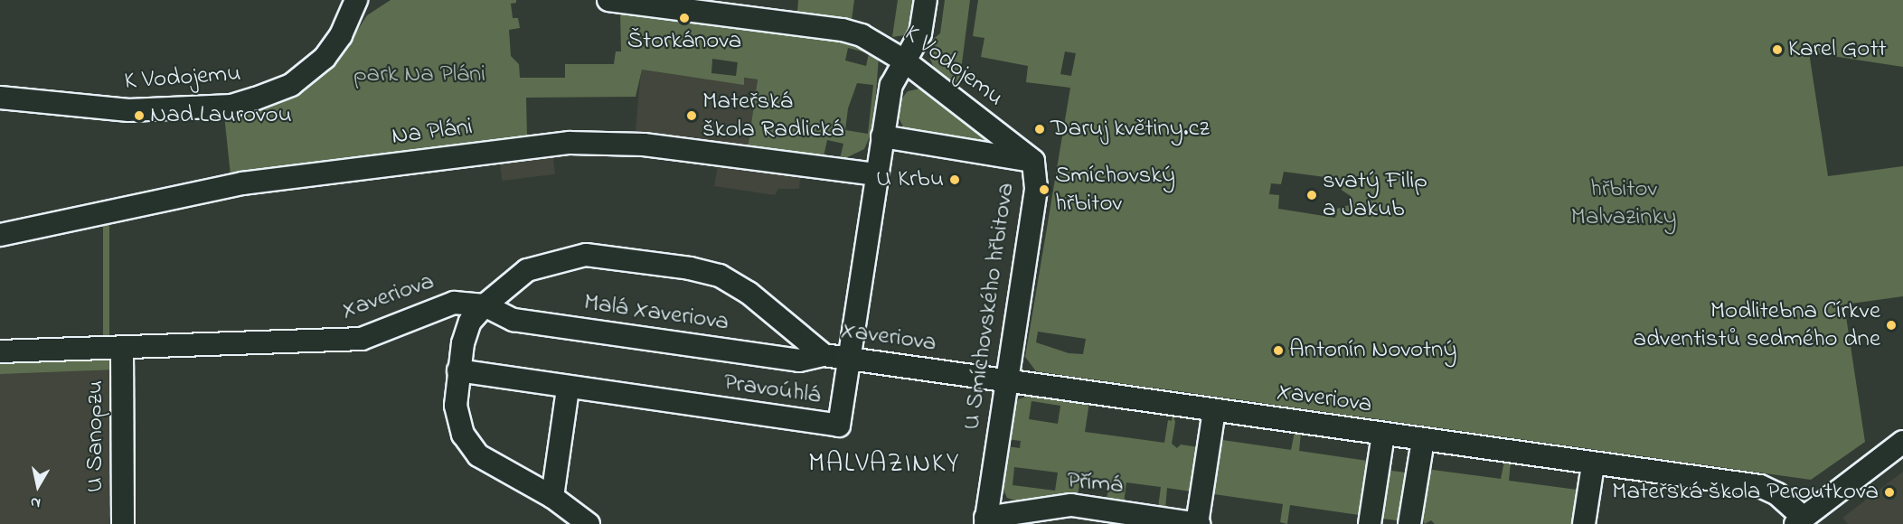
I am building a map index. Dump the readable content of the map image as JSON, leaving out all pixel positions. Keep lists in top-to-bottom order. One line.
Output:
{"streets":{"street":["K Vodojemu","Na Pláni","Xaveriova","U Smíchovského hřbitova","Malá Xaveriova","Pravoúhlá","U Sanopzu","Přímá"]},"crossings":[["K Vodojemu","U Smíchovského hřbitova"],["K Vodojemu","Pravoúhlá"],["Na Pláni","Pravoúhlá"],["Xaveriova","U Smíchovského hřbitova"],["Xaveriova","Malá Xaveriova"],["Xaveriova","Pravoúhlá"],["Xaveriova","U Sanopzu"],["U Smíchovského hřbitova","Přímá"]],"districts":["MALVAZINKY"],"parks":["park Na Pláni","hřbitov Malvazinky"],"places":["Štorkánova","Karel Gott","Nad Laurovou","Mateřská škola Radlická","Daruj květiny.cz","U Krbu","Smíchovský hřbitov","svatý Filip a Jakub","Modlitebna Církve adventistů sedmého dne","Antonín Novotný","Mateřská škola Peroutkova"],"north":"bottom"}
